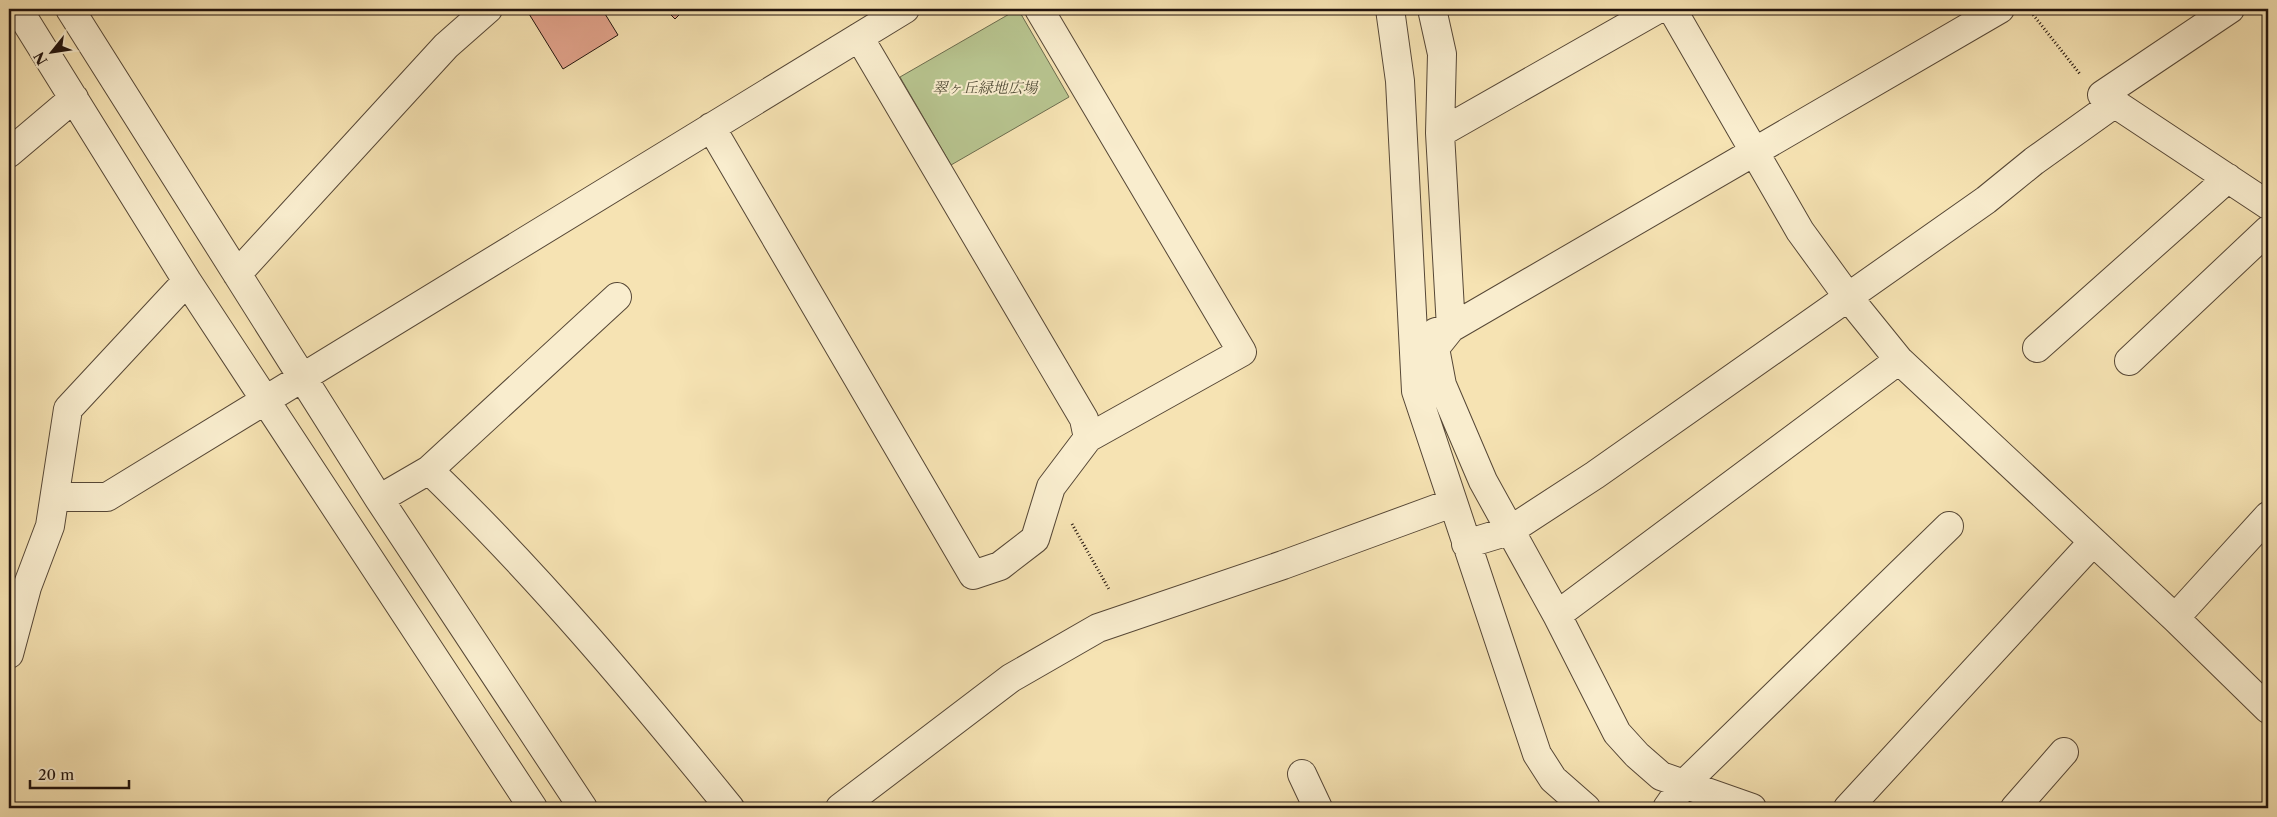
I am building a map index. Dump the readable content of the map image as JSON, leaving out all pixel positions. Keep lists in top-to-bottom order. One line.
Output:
{"parks":["翠ヶ丘緑地広場"],"scale_bar":"20 m","north":"bottom left"}
